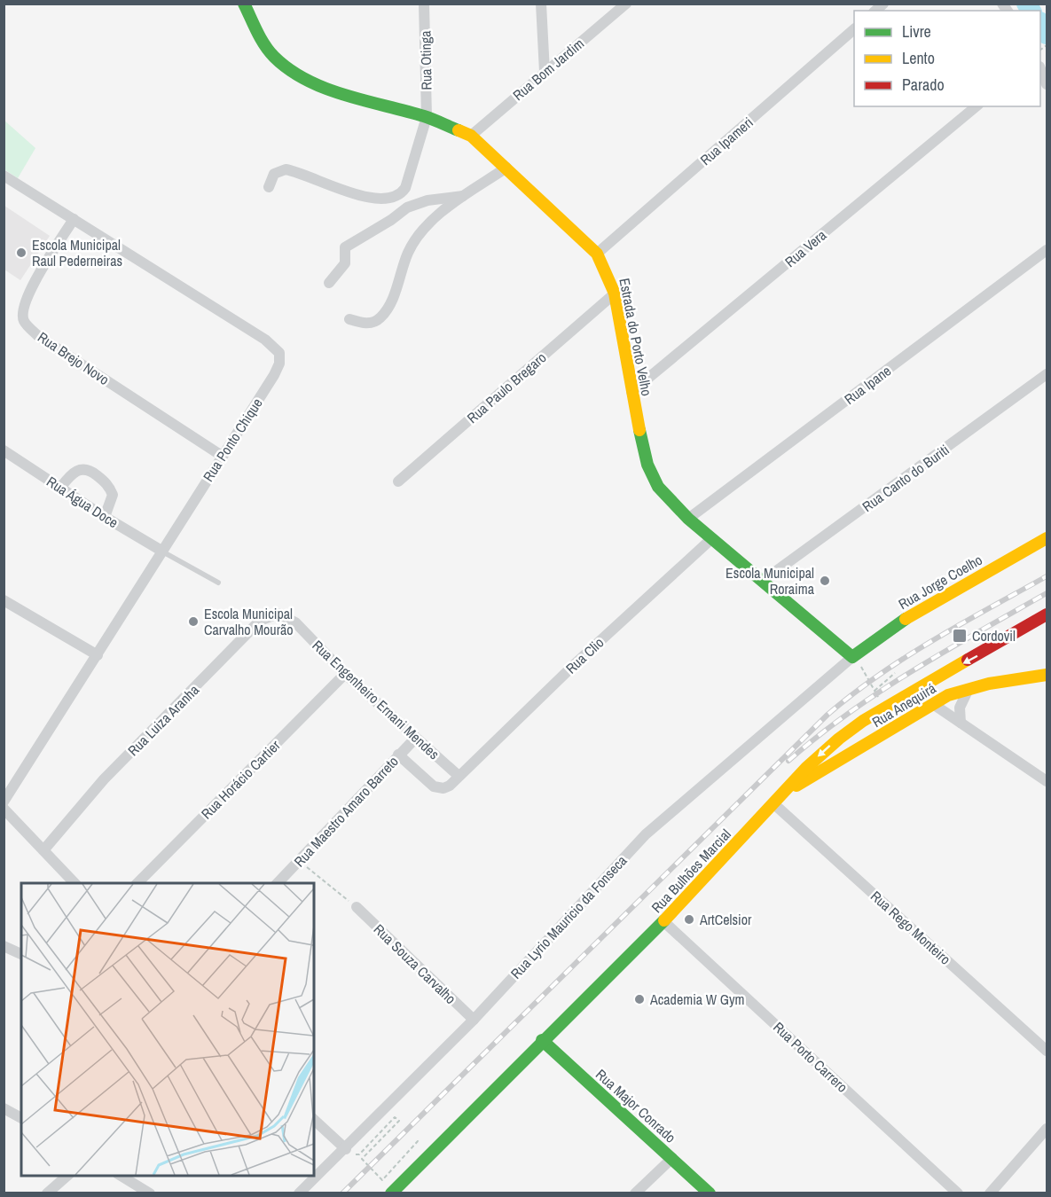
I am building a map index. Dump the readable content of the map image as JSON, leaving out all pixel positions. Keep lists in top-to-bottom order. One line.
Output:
{"streets":{"street":["Rua Otinga","Rua Bom Jardim","Rua Ipameri","Rua Vera","Estrada do Porto Velho","Rua Brejo Novo","Rua Ipane","Rua Paulo Bregaro","Rua Ponto Chique","Rua Canto do Buriti","Rua Água Doce","Rua Jorge Coelho","Rua Clio","Rua Engenheiro Ernani Mendes","Rua Anequirá","Rua Luiza Aranha","Rua Horácio Cartier","Rua Maestro Amaro Barreto","Rua Bulhões Marcial","Rua Lyrio Mauricio da Fonseca","Rua Rego Monteiro","Rua Souza Carvalho","Rua Porto Carrero","Rua Major Conrado"]},"crossings":[["Rua Otinga","Estrada do Porto Velho"],["Rua Bom Jardim","Estrada do Porto Velho"],["Rua Ipameri","Estrada do Porto Velho"],["Rua Vera","Estrada do Porto Velho"],["Estrada do Porto Velho","Rua Ipane"],["Estrada do Porto Velho","Rua Paulo Bregaro"],["Estrada do Porto Velho","Rua Canto do Buriti"],["Estrada do Porto Velho","Rua Jorge Coelho"],["Estrada do Porto Velho","Rua Clio"],["Estrada do Porto Velho","Rua Lyrio Mauricio da Fonseca"],["Rua Brejo Novo","Rua Ponto Chique"],["Rua Ponto Chique","Rua Água Doce"],["Rua Jorge Coelho","Rua Lyrio Mauricio da Fonseca"],["Rua Clio","Rua Engenheiro Ernani Mendes"],["Rua Clio","Rua Maestro Amaro Barreto"],["Rua Engenheiro Ernani Mendes","Rua Luiza Aranha"],["Rua Engenheiro Ernani Mendes","Rua Horácio Cartier"],["Rua Engenheiro Ernani Mendes","Rua Maestro Amaro Barreto"],["Rua Anequirá","Rua Bulhões Marcial"],["Rua Bulhões Marcial","Rua Rego Monteiro"],["Rua Bulhões Marcial","Rua Porto Carrero"],["Rua Bulhões Marcial","Rua Major Conrado"],["Rua Lyrio Mauricio da Fonseca","Rua Souza Carvalho"]],"one_way":["Rua Bulhões Marcial"],"places":{"other":["Escola Municipal Raul Pederneiras","Escola Municipal Roraima","Escola Municipal Carvalho Mourão","ArtCelsior","Academia W Gym"],"transit":["Cordovil"]},"legend":["Livre","Lento","Parado"]}
